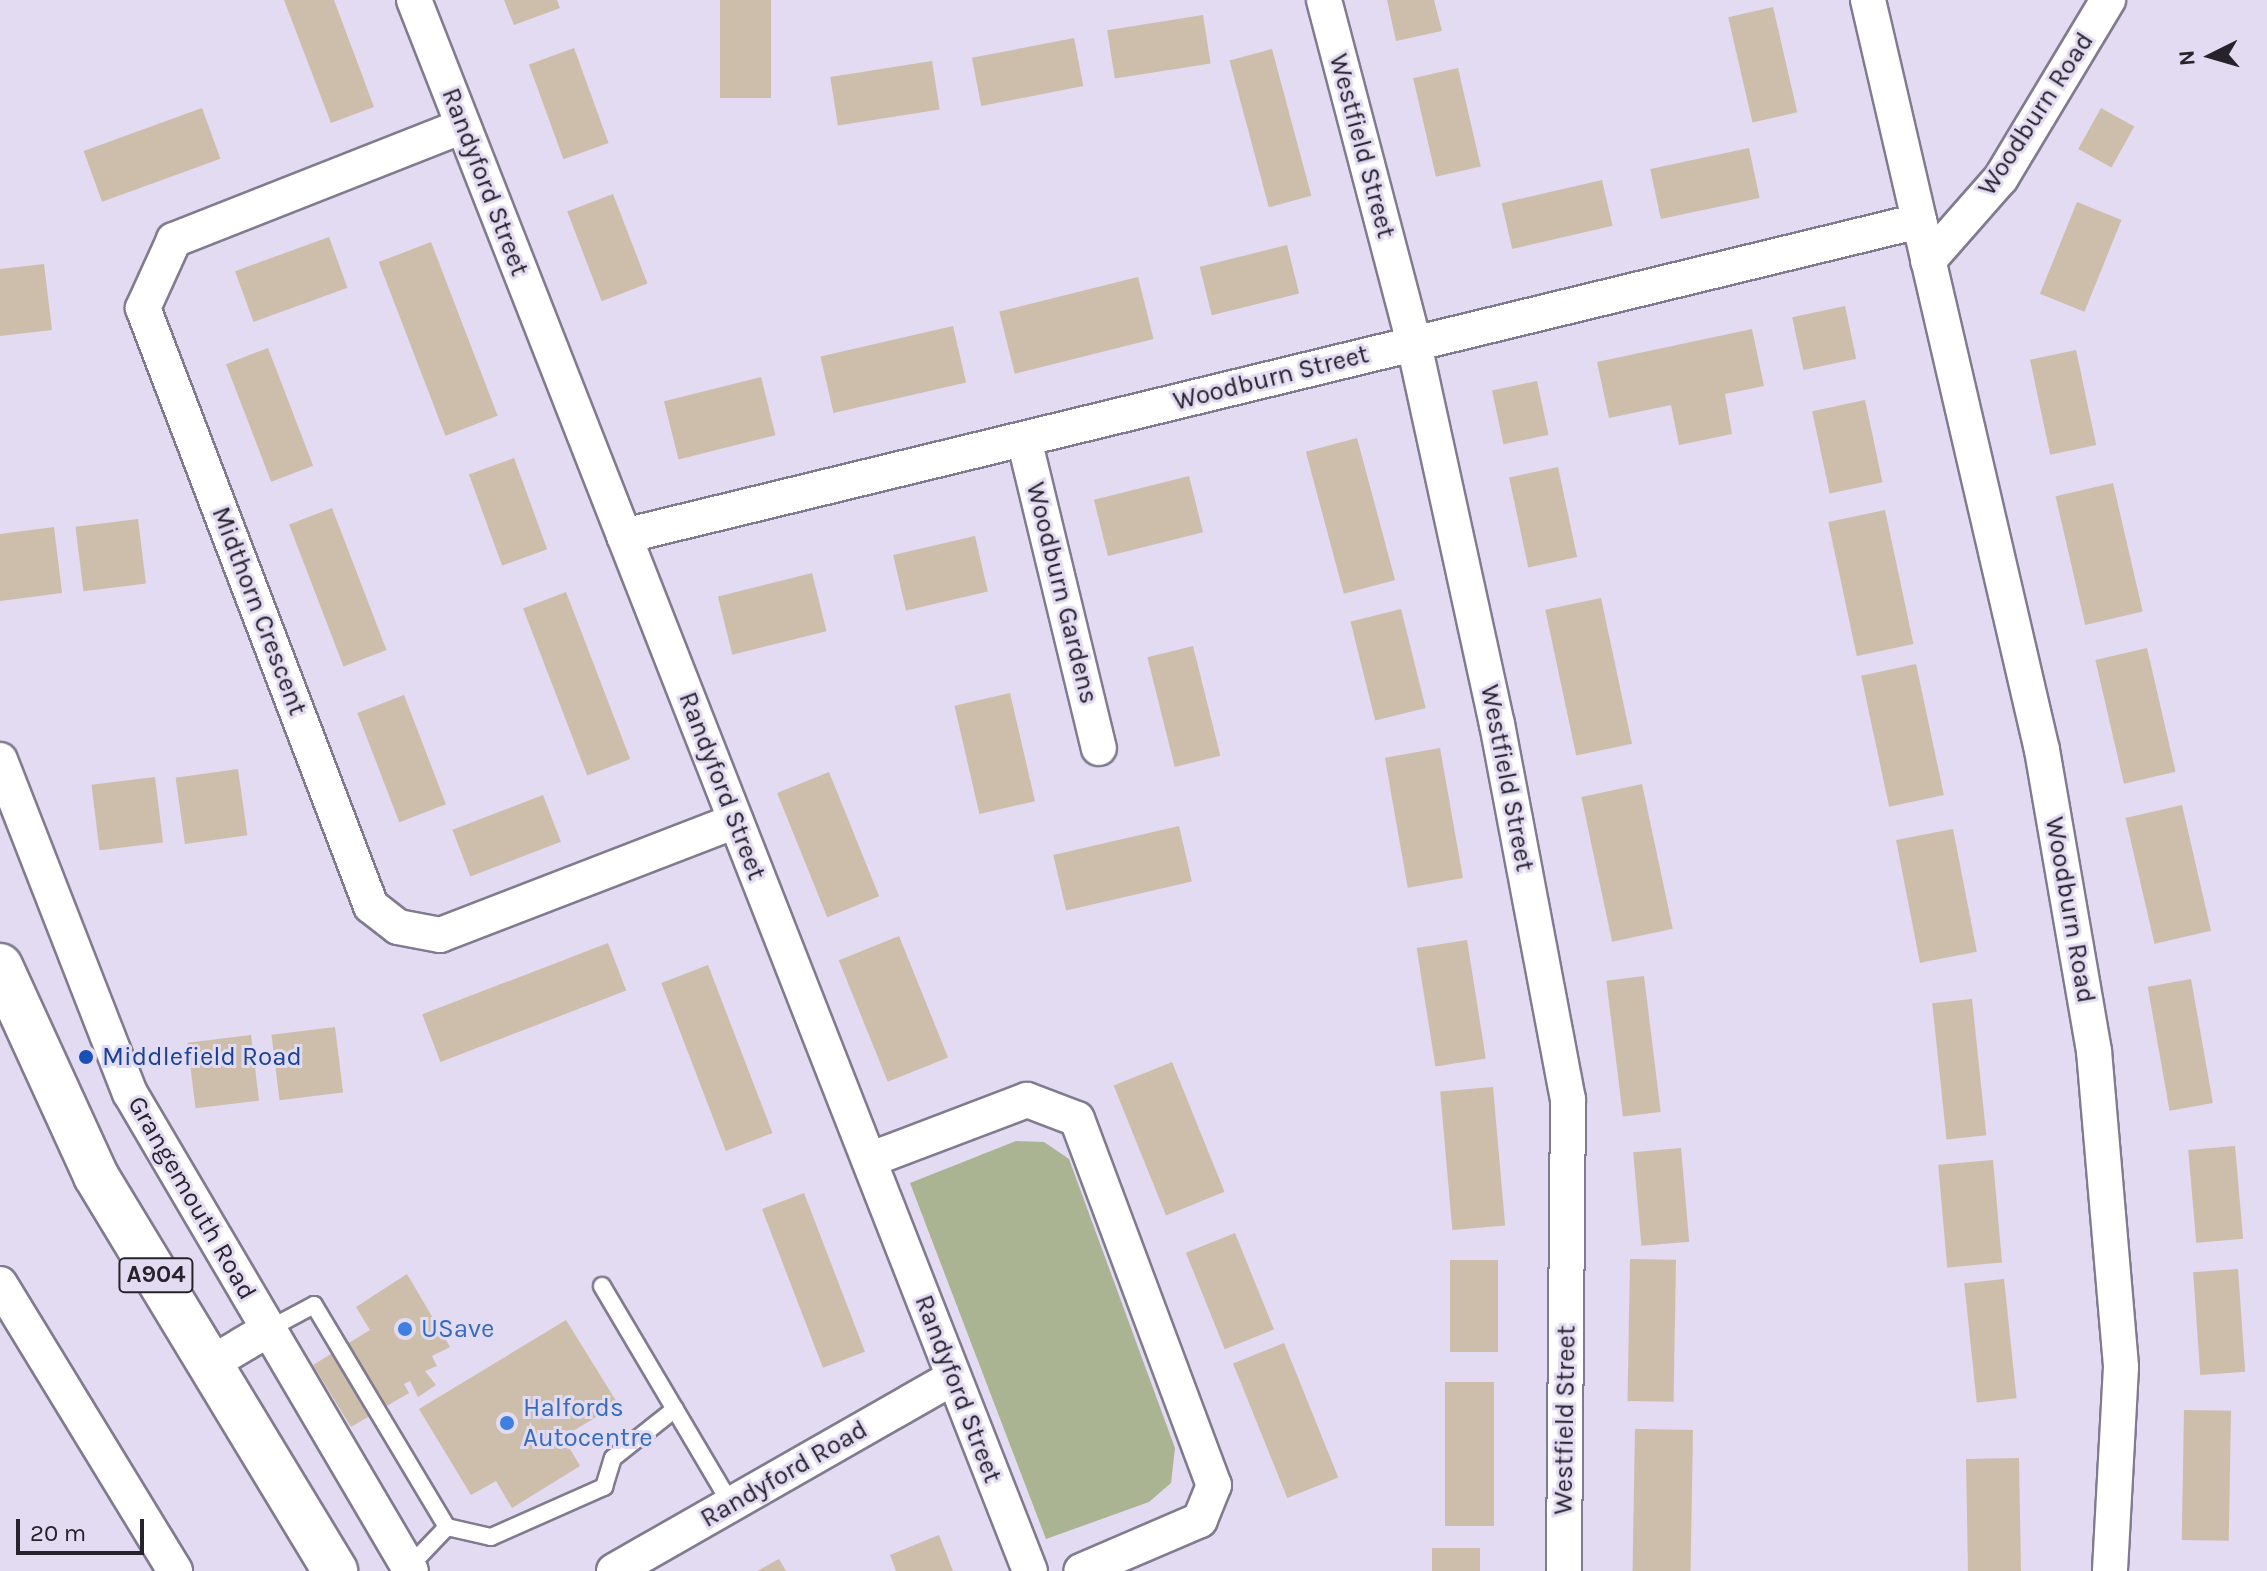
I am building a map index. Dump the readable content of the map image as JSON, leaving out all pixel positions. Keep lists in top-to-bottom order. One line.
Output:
{"streets":{"main road":["A904"],"street":["Woodburn Road","Westfield Street","Randyford Street","Woodburn Street","Woodburn Gardens","Midthorn Crescent","Grangemouth Road","Randyford Road"]},"crossings":[["Woodburn Road","Woodburn Street"],["Westfield Street","Woodburn Street"],["Randyford Street","Woodburn Street"],["Randyford Street","Midthorn Crescent"],["Randyford Street","Randyford Road"],["Woodburn Street","Woodburn Gardens"]],"places":["Middlefield Road","USave","Halfords Autocentre"],"scale_bar":"20 m","north":"left"}
